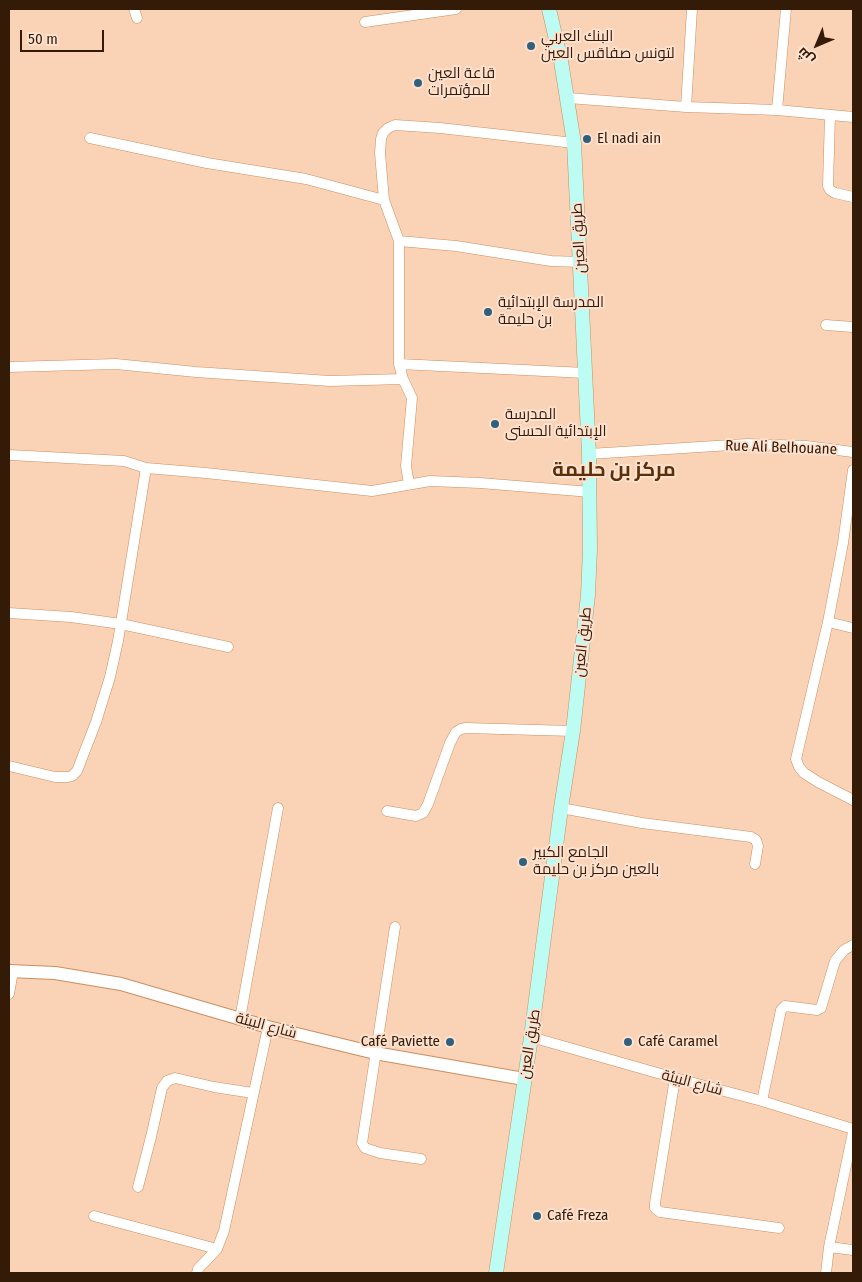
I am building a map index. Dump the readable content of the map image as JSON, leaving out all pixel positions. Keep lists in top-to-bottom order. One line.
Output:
{"streets":{"main road":["طريق العين"],"street":["Rue Ali Belhouane","شارع البيئة"]},"crossings":[["طريق العين","Rue Ali Belhouane"],["طريق العين","شارع البيئة"]],"districts":["مركز بن حليمة"],"places":["البنك العربي لتونس صفاقس العين","قاعة العين للمؤتمرات","El nadi ain","المدرسة الإبتدائية بن حليمة","المدرسة الإبتدائية الحسنى","الجامع الكبير بالعين مركز بن حليمة","Café Paviette","Café Caramel","Café Freza"],"scale_bar":"50 m","north":"bottom left"}
